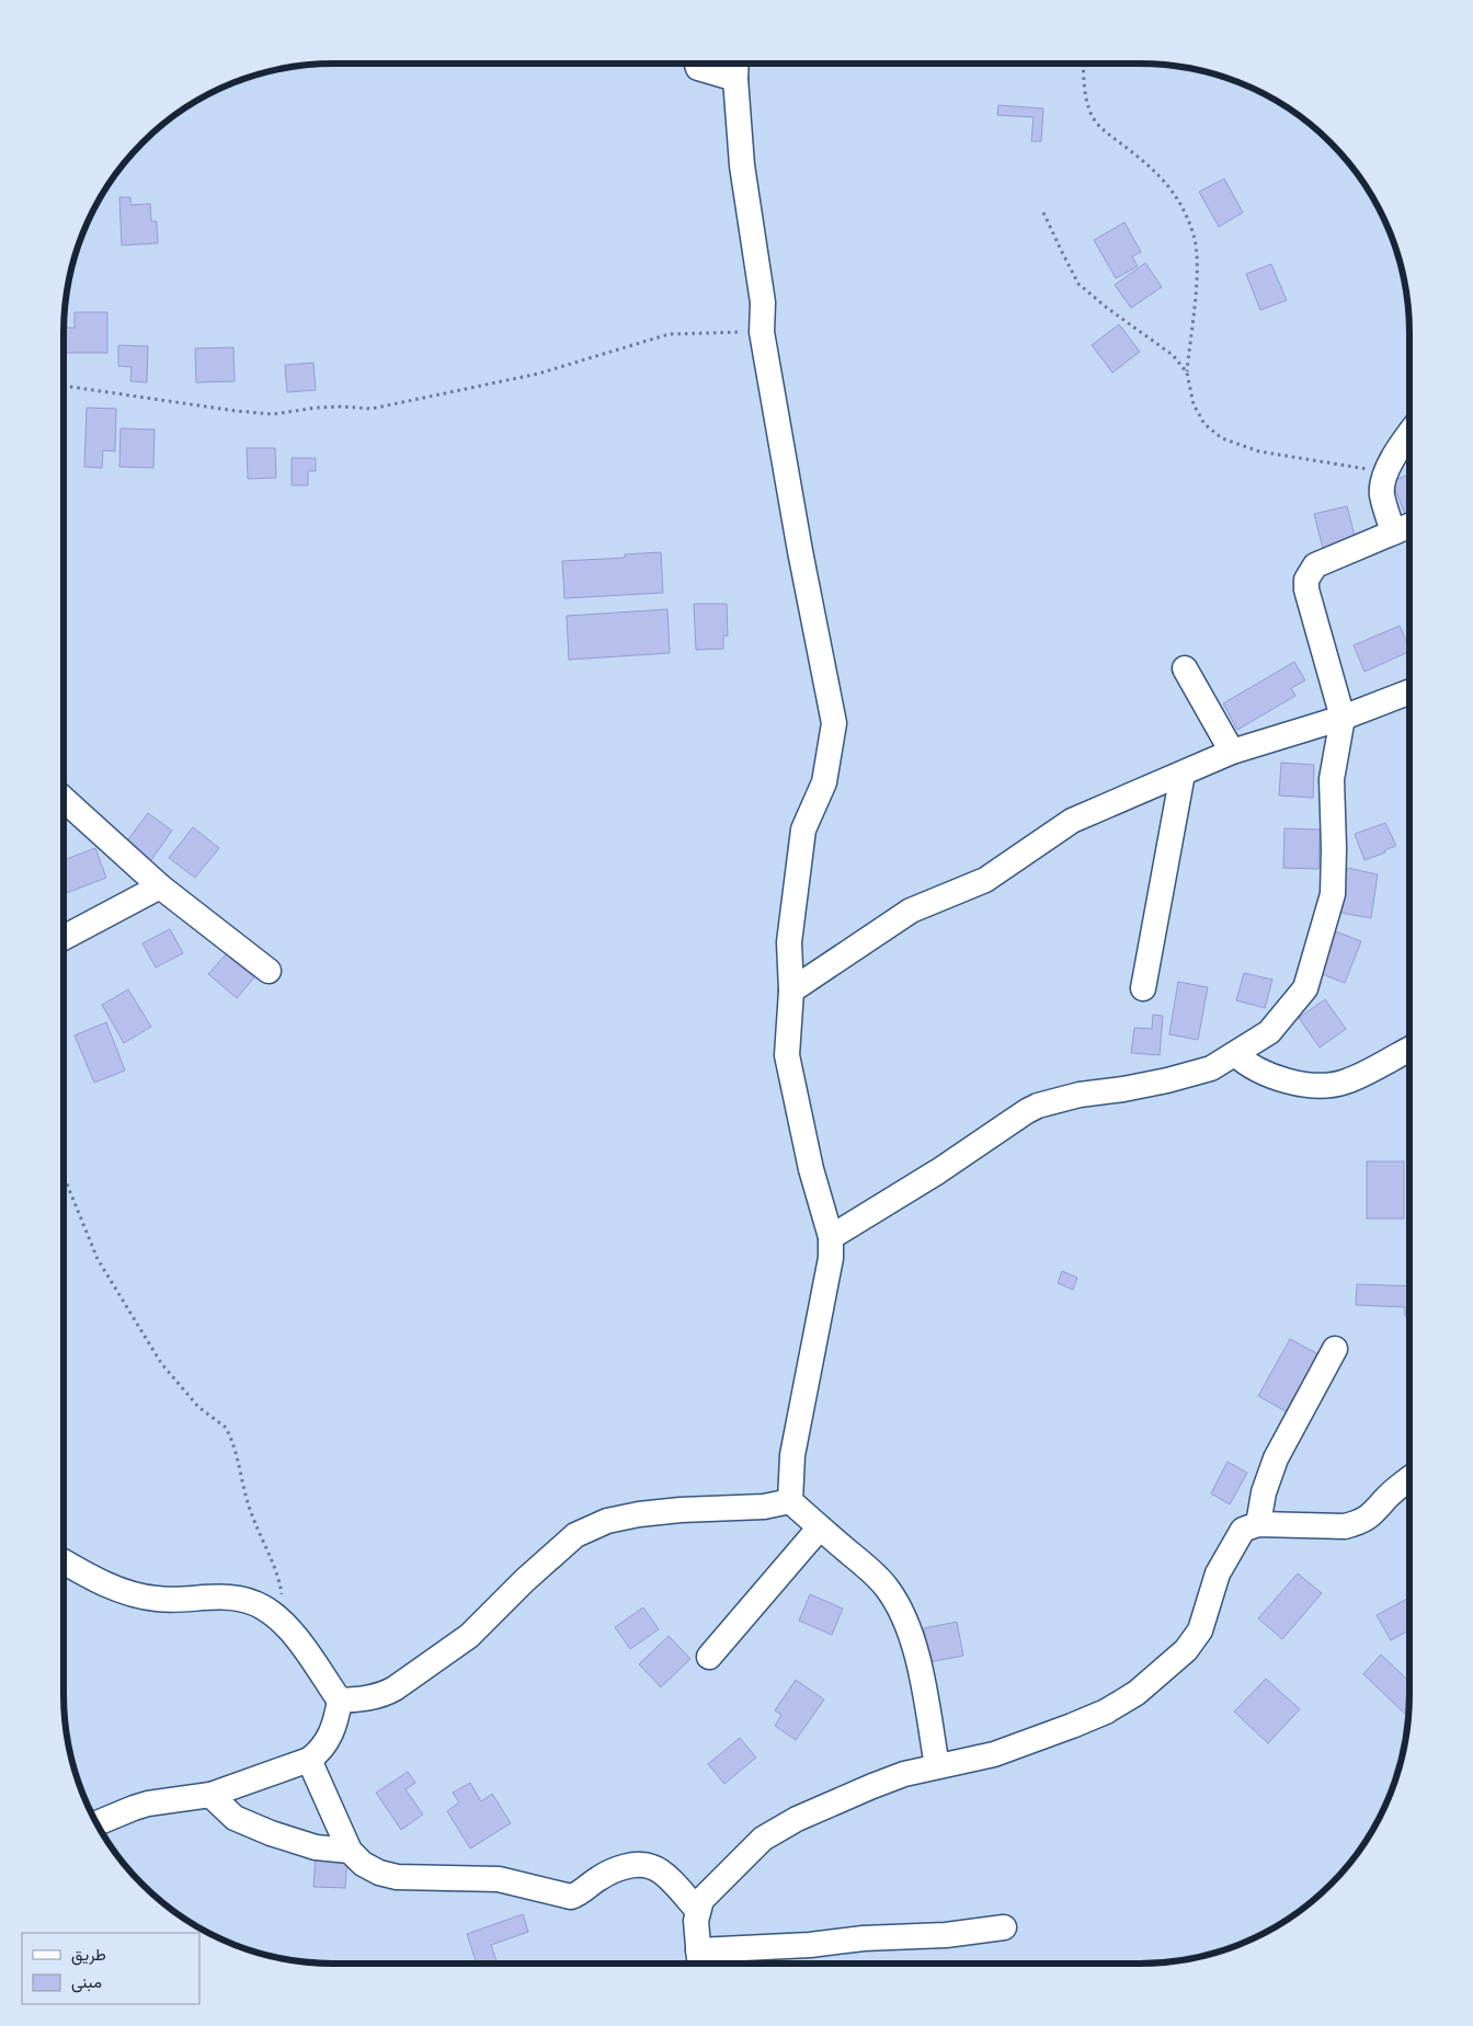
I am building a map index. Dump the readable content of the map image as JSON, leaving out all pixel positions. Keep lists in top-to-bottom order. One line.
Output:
{"legend":["طريق","مبنى"]}
